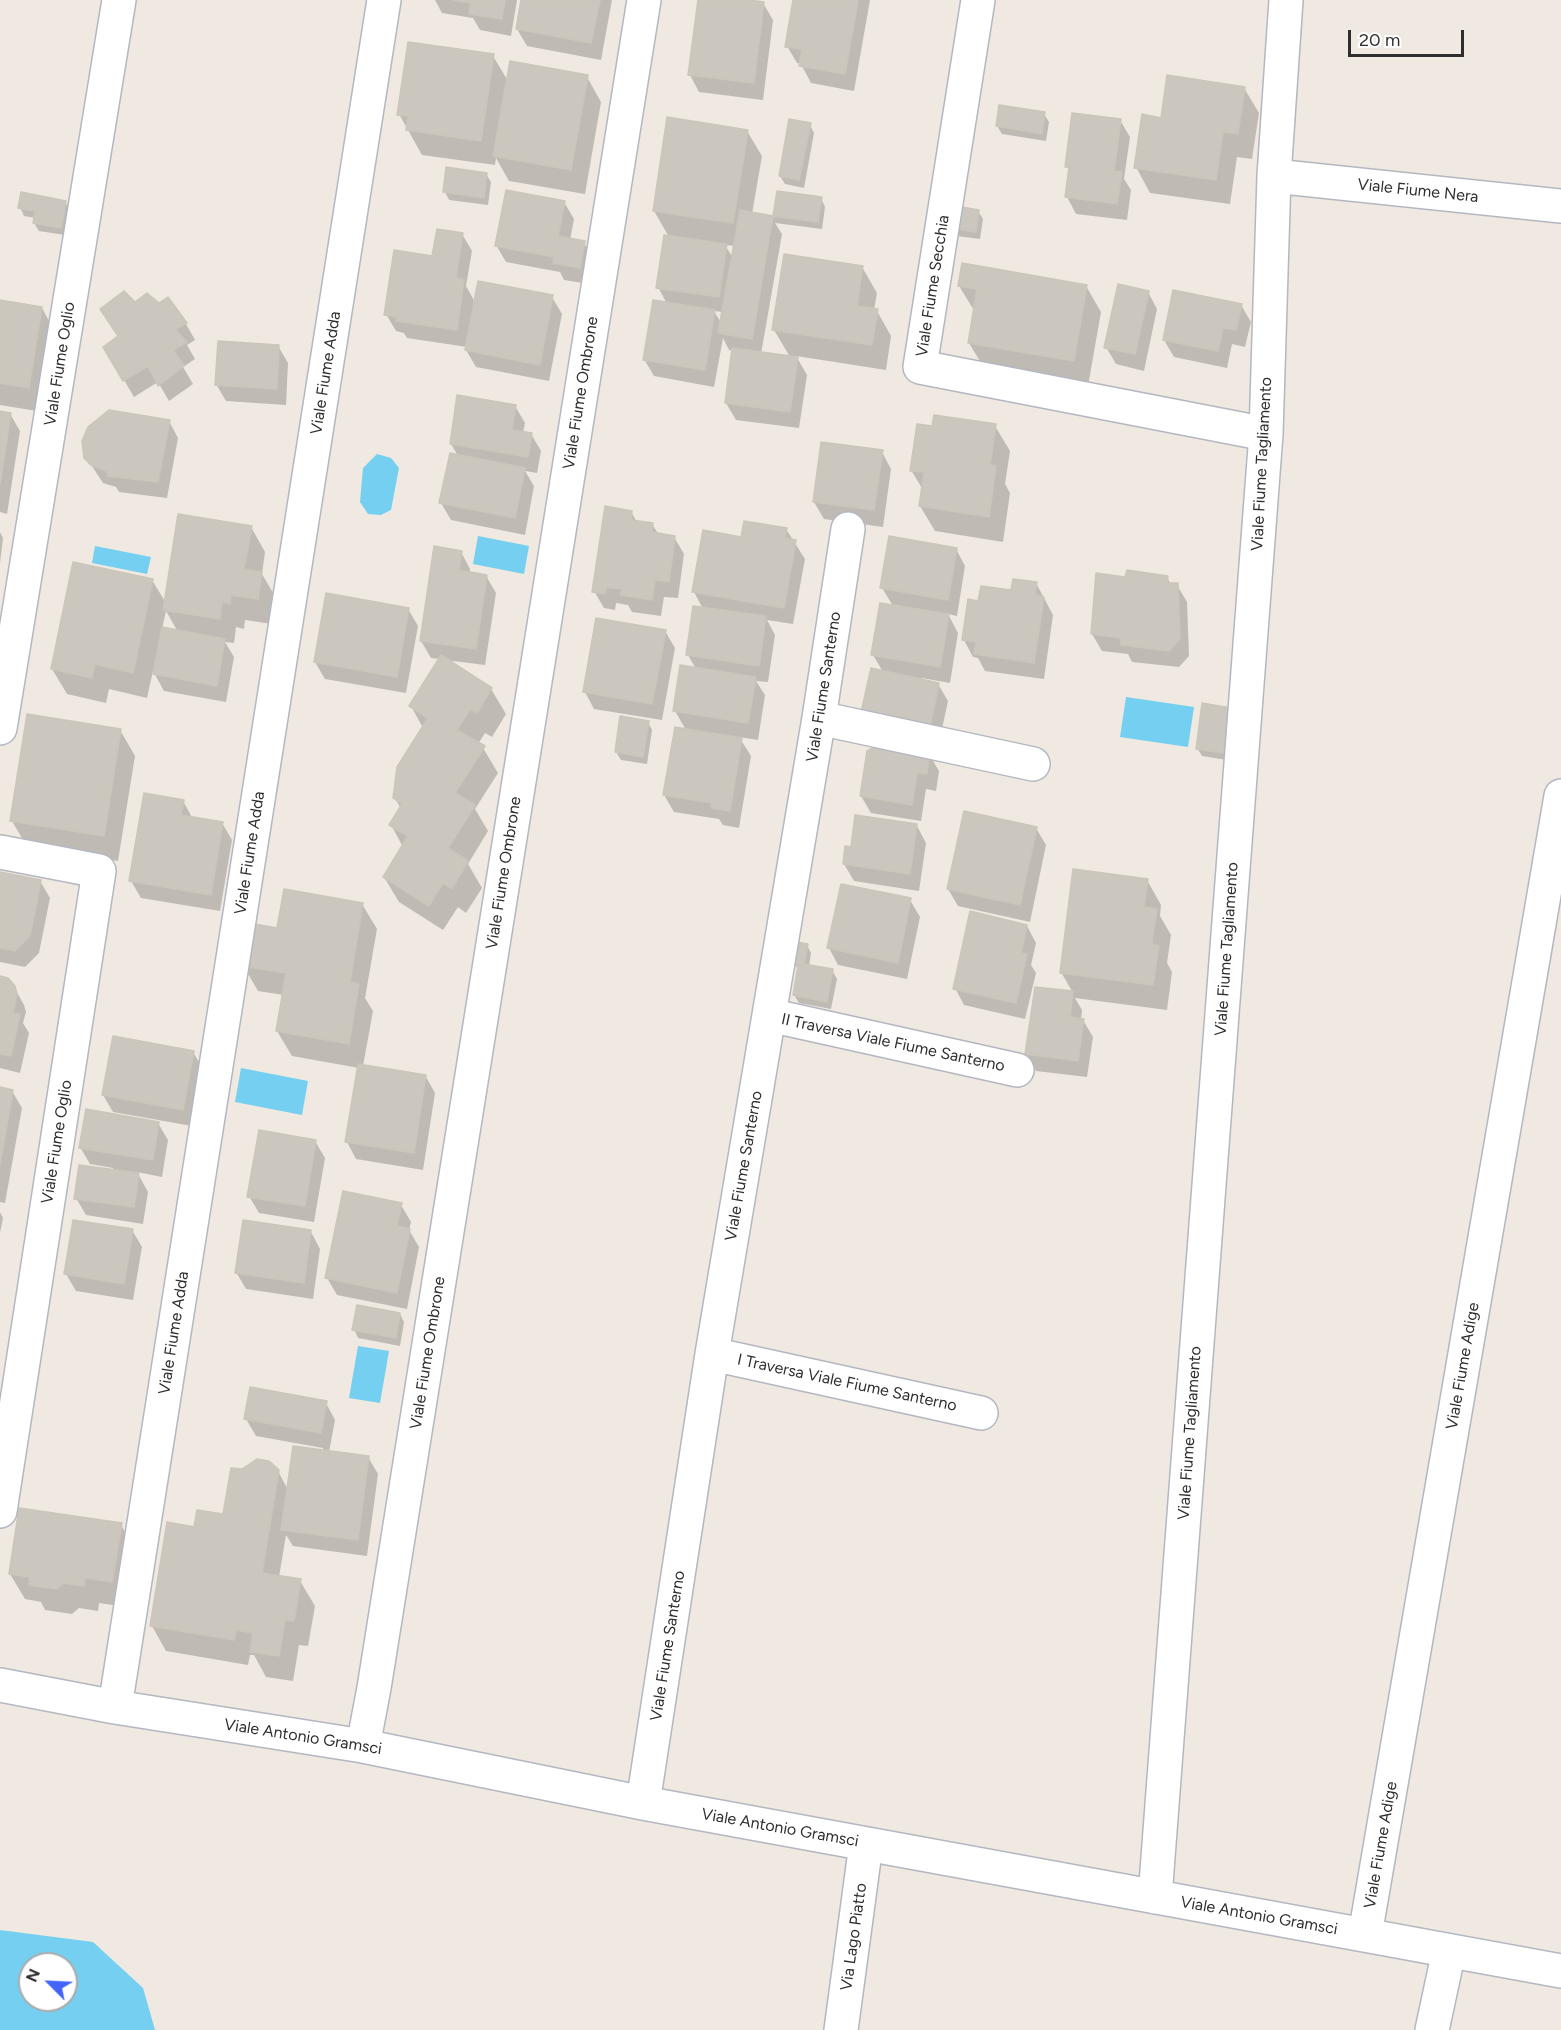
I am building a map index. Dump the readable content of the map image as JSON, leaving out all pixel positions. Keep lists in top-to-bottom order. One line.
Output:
{"streets":{"street":["Viale Fiume Nera","Viale Fiume Secchia","Viale Fiume Oglio","Viale Fiume Adda","Viale Fiume Ombrone","Viale Fiume Tagliamento","Viale Fiume Santerno","II Traversa Viale Fiume Santerno","Viale Fiume Adige","I Traversa Viale Fiume Santerno","Viale Antonio Gramsci","Via Lago Piatto"]},"crossings":[["Viale Fiume Nera","Viale Fiume Tagliamento"],["Viale Fiume Secchia","Viale Fiume Tagliamento"],["Viale Fiume Adda","Viale Antonio Gramsci"],["Viale Fiume Ombrone","Viale Antonio Gramsci"],["Viale Fiume Tagliamento","Viale Antonio Gramsci"],["Viale Fiume Santerno","II Traversa Viale Fiume Santerno"],["Viale Fiume Santerno","I Traversa Viale Fiume Santerno"],["Viale Fiume Santerno","Viale Antonio Gramsci"],["Viale Fiume Adige","Viale Antonio Gramsci"],["Viale Antonio Gramsci","Via Lago Piatto"]],"scale_bar":"20 m","north":"top left"}
